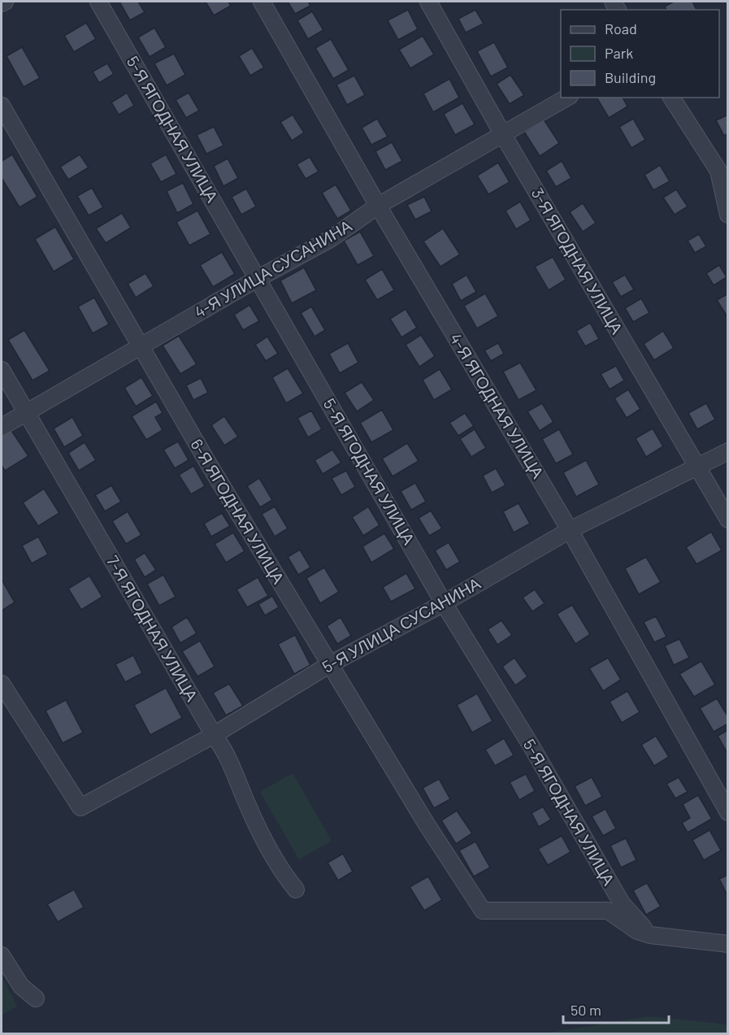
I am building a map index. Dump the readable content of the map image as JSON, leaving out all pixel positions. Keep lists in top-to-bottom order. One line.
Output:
{"streets":{"street":["5-Я ЯГОДНАЯ УЛИЦА","3-Я ЯГОДНАЯ УЛИЦА","4-Я УЛИЦА СУСАНИНА","4-Я ЯГОДНАЯ УЛИЦА","6-Я ЯГОДНАЯ УЛИЦА","5-Я УЛИЦА СУСАНИНА","7-Я ЯГОДНАЯ УЛИЦА"]},"crossings":[["5-Я ЯГОДНАЯ УЛИЦА","4-Я УЛИЦА СУСАНИНА"],["5-Я ЯГОДНАЯ УЛИЦА","6-Я ЯГОДНАЯ УЛИЦА"],["5-Я ЯГОДНАЯ УЛИЦА","5-Я УЛИЦА СУСАНИНА"],["3-Я ЯГОДНАЯ УЛИЦА","4-Я УЛИЦА СУСАНИНА"],["3-Я ЯГОДНАЯ УЛИЦА","5-Я УЛИЦА СУСАНИНА"],["4-Я УЛИЦА СУСАНИНА","4-Я ЯГОДНАЯ УЛИЦА"],["4-Я УЛИЦА СУСАНИНА","6-Я ЯГОДНАЯ УЛИЦА"],["4-Я УЛИЦА СУСАНИНА","7-Я ЯГОДНАЯ УЛИЦА"],["4-Я ЯГОДНАЯ УЛИЦА","5-Я УЛИЦА СУСАНИНА"],["6-Я ЯГОДНАЯ УЛИЦА","5-Я УЛИЦА СУСАНИНА"],["5-Я УЛИЦА СУСАНИНА","7-Я ЯГОДНАЯ УЛИЦА"]],"legend":["Road","Park","Building"],"scale_bar":"50 m"}
